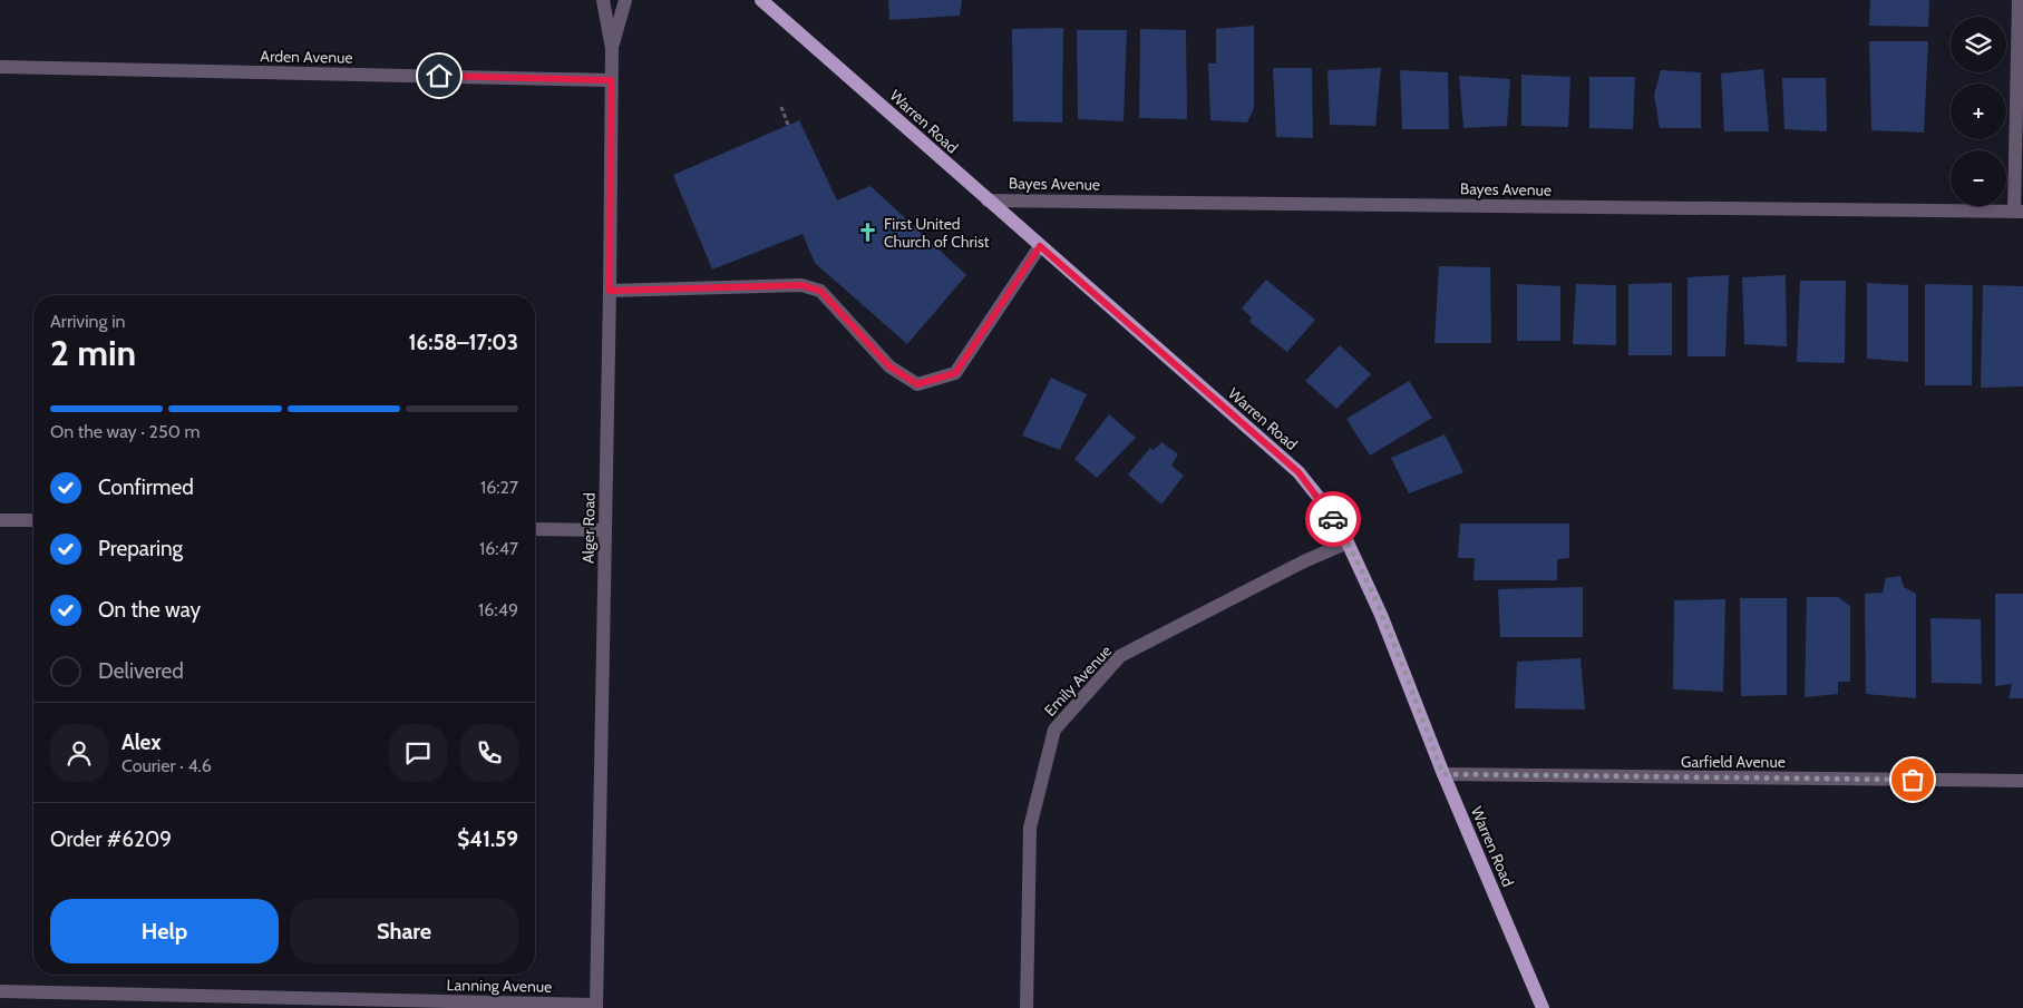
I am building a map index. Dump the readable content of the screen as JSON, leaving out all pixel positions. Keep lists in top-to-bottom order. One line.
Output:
{"streets":{"main road":["Warren Road"],"street":["Arden Avenue","Bayes Avenue","Alger Road","Emily Avenue","Garfield Avenue","Lanning Avenue"]},"crossings":[["Arden Avenue","Alger Road"],["Warren Road","Bayes Avenue"],["Warren Road","Emily Avenue"],["Warren Road","Garfield Avenue"],["Alger Road","Lanning Avenue"]],"places":{"church":["First United Church of Christ"]},"page":{"map_buttons":["+","−"],"heading":["2 min","Arriving in","16:58–17:03"],"panel":["Alex","Courier · 4.6","Order #6209","$41.59"],"bar":"On the way · 250 m","list":[["Confirmed","16:27"],["Preparing","16:47"],["On the way","16:49"],"Delivered"],"buttons":["Help","Share"]}}
